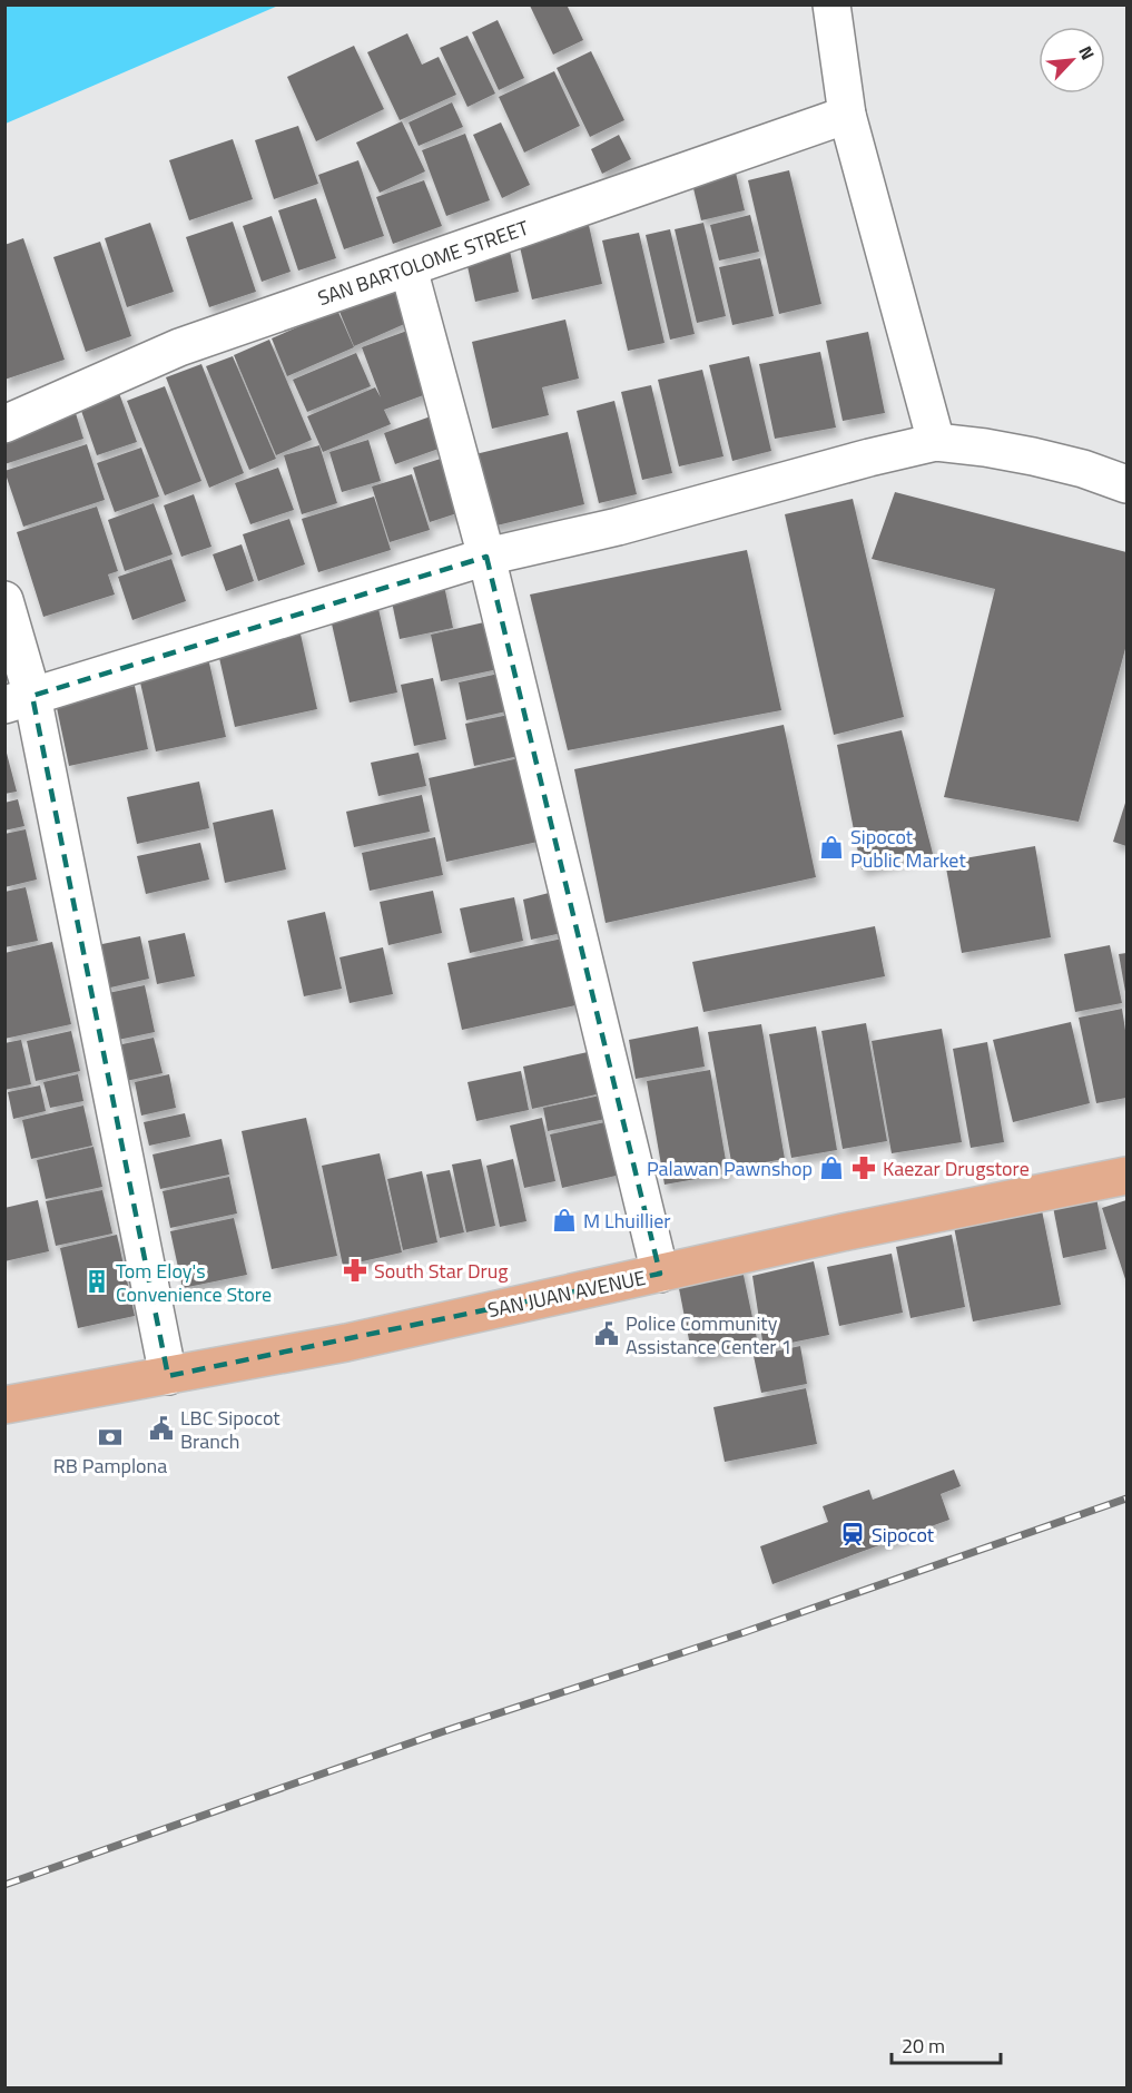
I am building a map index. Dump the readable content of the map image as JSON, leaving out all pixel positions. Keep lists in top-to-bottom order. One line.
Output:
{"streets":{"highway":["SAN JUAN AVENUE"],"street":["SAN BARTOLOME STREET"]},"places":{"shop":["Sipocot Public Market","Palawan Pawnshop","M Lhuillier"],"pharmacy":["Kaezar Drugstore","South Star Drug"],"building":["Tom Eloy's Convenience Store"],"public building":["Police Community Assistance Center 1","LBC Sipocot Branch"],"bank":["RB Pamplona"],"station":["Sipocot"]},"scale_bar":"20 m","north":"top right"}
